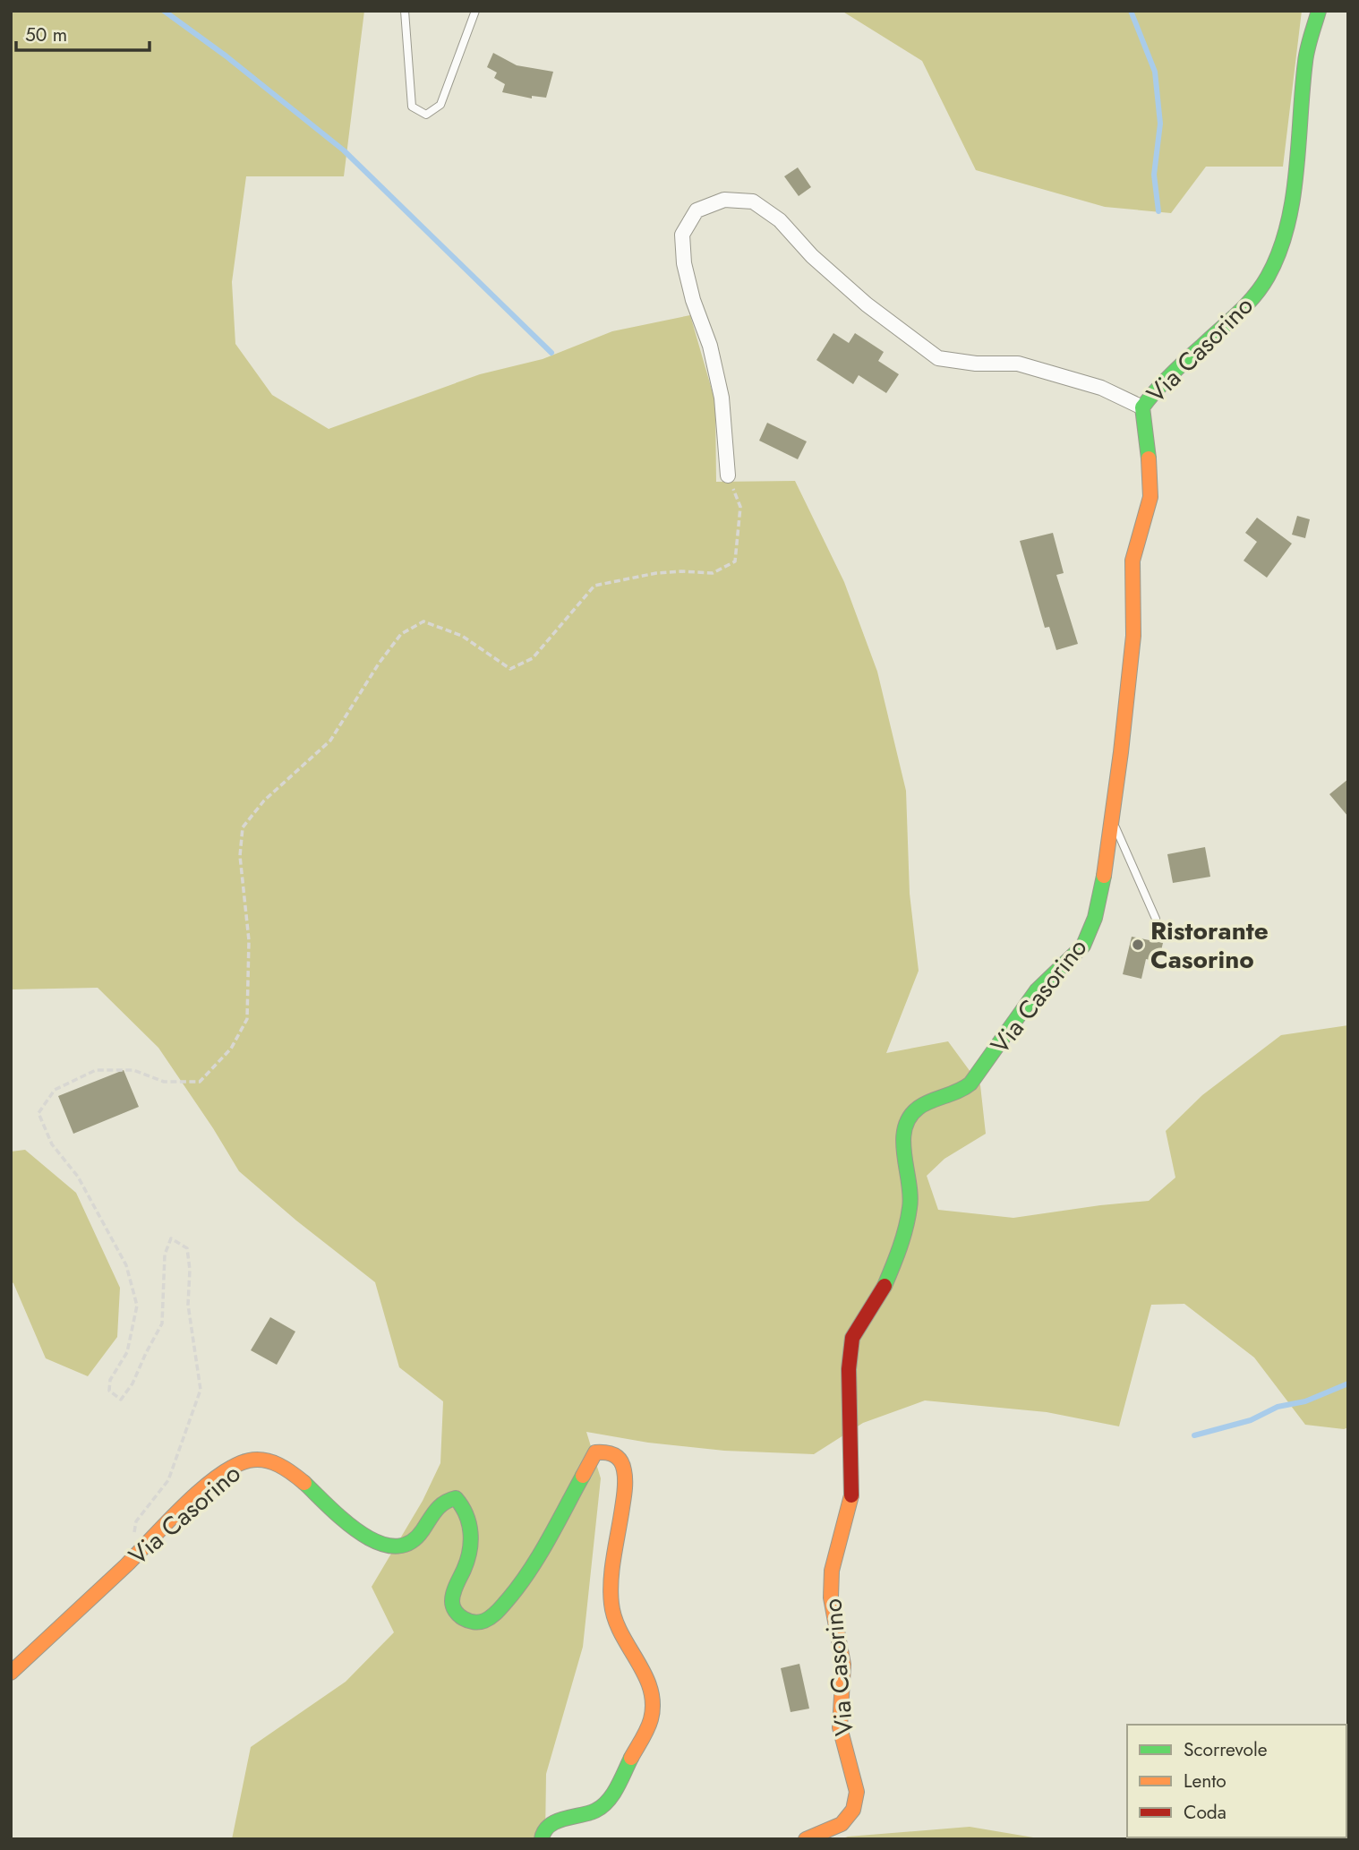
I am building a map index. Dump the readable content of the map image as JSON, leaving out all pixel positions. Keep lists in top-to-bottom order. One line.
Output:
{"streets":{"street":["Via Casorino"]},"places":["Ristorante Casorino"],"legend":["Scorrevole","Lento","Coda"],"scale_bar":"50 m"}
